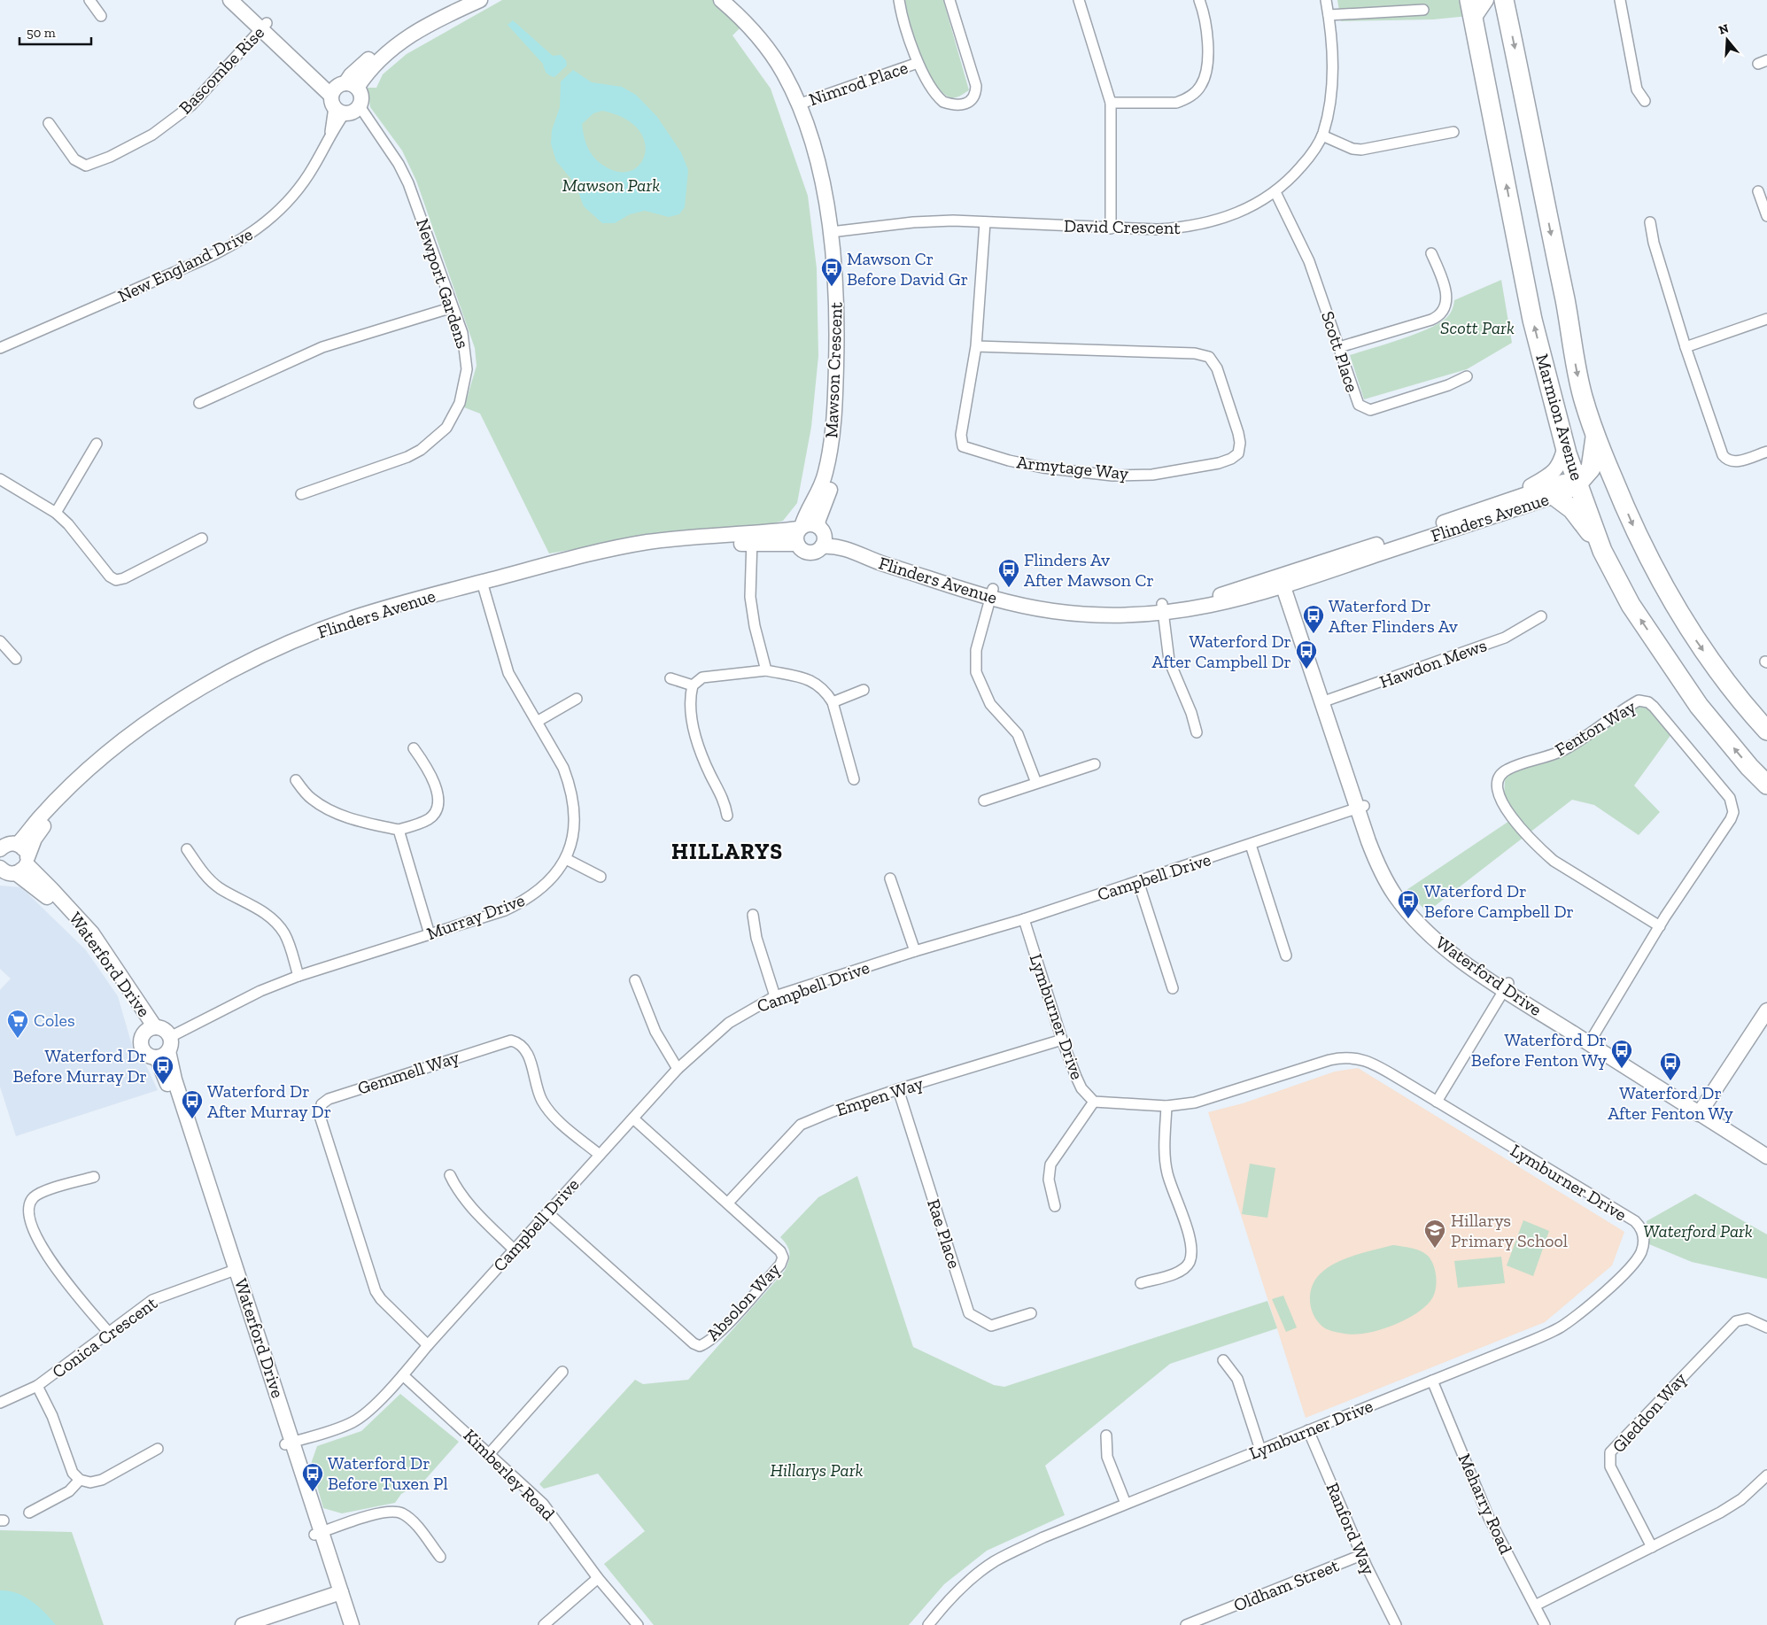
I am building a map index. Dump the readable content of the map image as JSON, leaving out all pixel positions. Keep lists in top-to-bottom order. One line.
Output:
{"streets":{"highway":["Marmion Avenue"],"street":["Bascombe Rise","Nimrod Place","David Crescent","New England Drive","Newport Gardens","Scott Place","Mawson Crescent","Armytage Way","Flinders Avenue","Hawdon Mews","Fenton Way","Campbell Drive","Murray Drive","Waterford Drive","Lymburner Drive","Gemmell Way","Empen Way","Rae Place","Absolon Way","Conica Crescent","Gleddon Way","Kimberley Road","Meharry Road","Ranford Way","Oldham Street"]},"crossings":[["Nimrod Place","Mawson Crescent"],["David Crescent","Scott Place"],["David Crescent","Mawson Crescent"],["David Crescent","Armytage Way"],["New England Drive","Newport Gardens"],["Mawson Crescent","Flinders Avenue"],["Marmion Avenue","Flinders Avenue"],["Flinders Avenue","Murray Drive"],["Flinders Avenue","Waterford Drive"],["Hawdon Mews","Waterford Drive"],["Fenton Way","Waterford Drive"],["Campbell Drive","Waterford Drive"],["Campbell Drive","Lymburner Drive"],["Campbell Drive","Gemmell Way"],["Campbell Drive","Absolon Way"],["Campbell Drive","Kimberley Road"],["Murray Drive","Waterford Drive"],["Waterford Drive","Conica Crescent"],["Lymburner Drive","Empen Way"],["Lymburner Drive","Meharry Road"],["Lymburner Drive","Ranford Way"],["Empen Way","Rae Place"],["Empen Way","Absolon Way"],["Ranford Way","Oldham Street"]],"districts":["HILLARYS"],"parks":["Mawson Park","Scott Park","Waterford Park","Hillarys Park"],"places":{"bus stop":["Mawson Cr Before David Gr","Flinders Av After Mawson Cr","Waterford Dr After Flinders Av","Waterford Dr After Campbell Dr","Waterford Dr Before Campbell Dr","Waterford Dr Before Fenton Wy","Waterford Dr After Fenton Wy","Waterford Dr Before Murray Dr","Waterford Dr After Murray Dr","Waterford Dr Before Tuxen Pl"],"supermarket":["Coles"],"school or university":["Hillarys Primary School"]},"scale_bar":"50 m","north":"top"}
